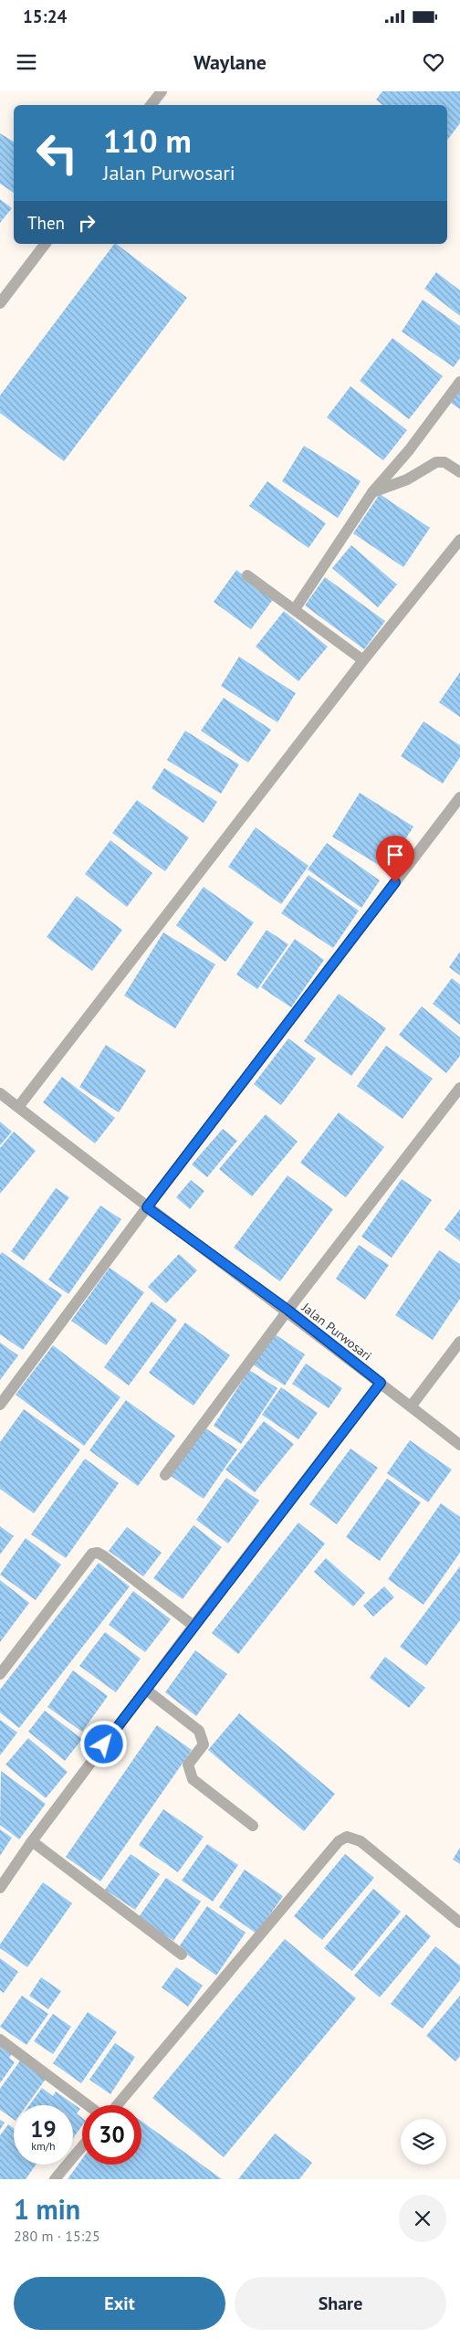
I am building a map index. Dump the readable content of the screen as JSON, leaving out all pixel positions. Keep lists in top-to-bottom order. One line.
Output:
{"streets":{"street":["Jalan Purwosari"]},"page":{"status":"15:24","header":"Waylane","turn":["110 m","Jalan Purwosari"],"then":"Then","speed":"19 km/h","limit":"30","heading":["1 min","280 m · 15:25"],"buttons":["Exit","Share"]}}
